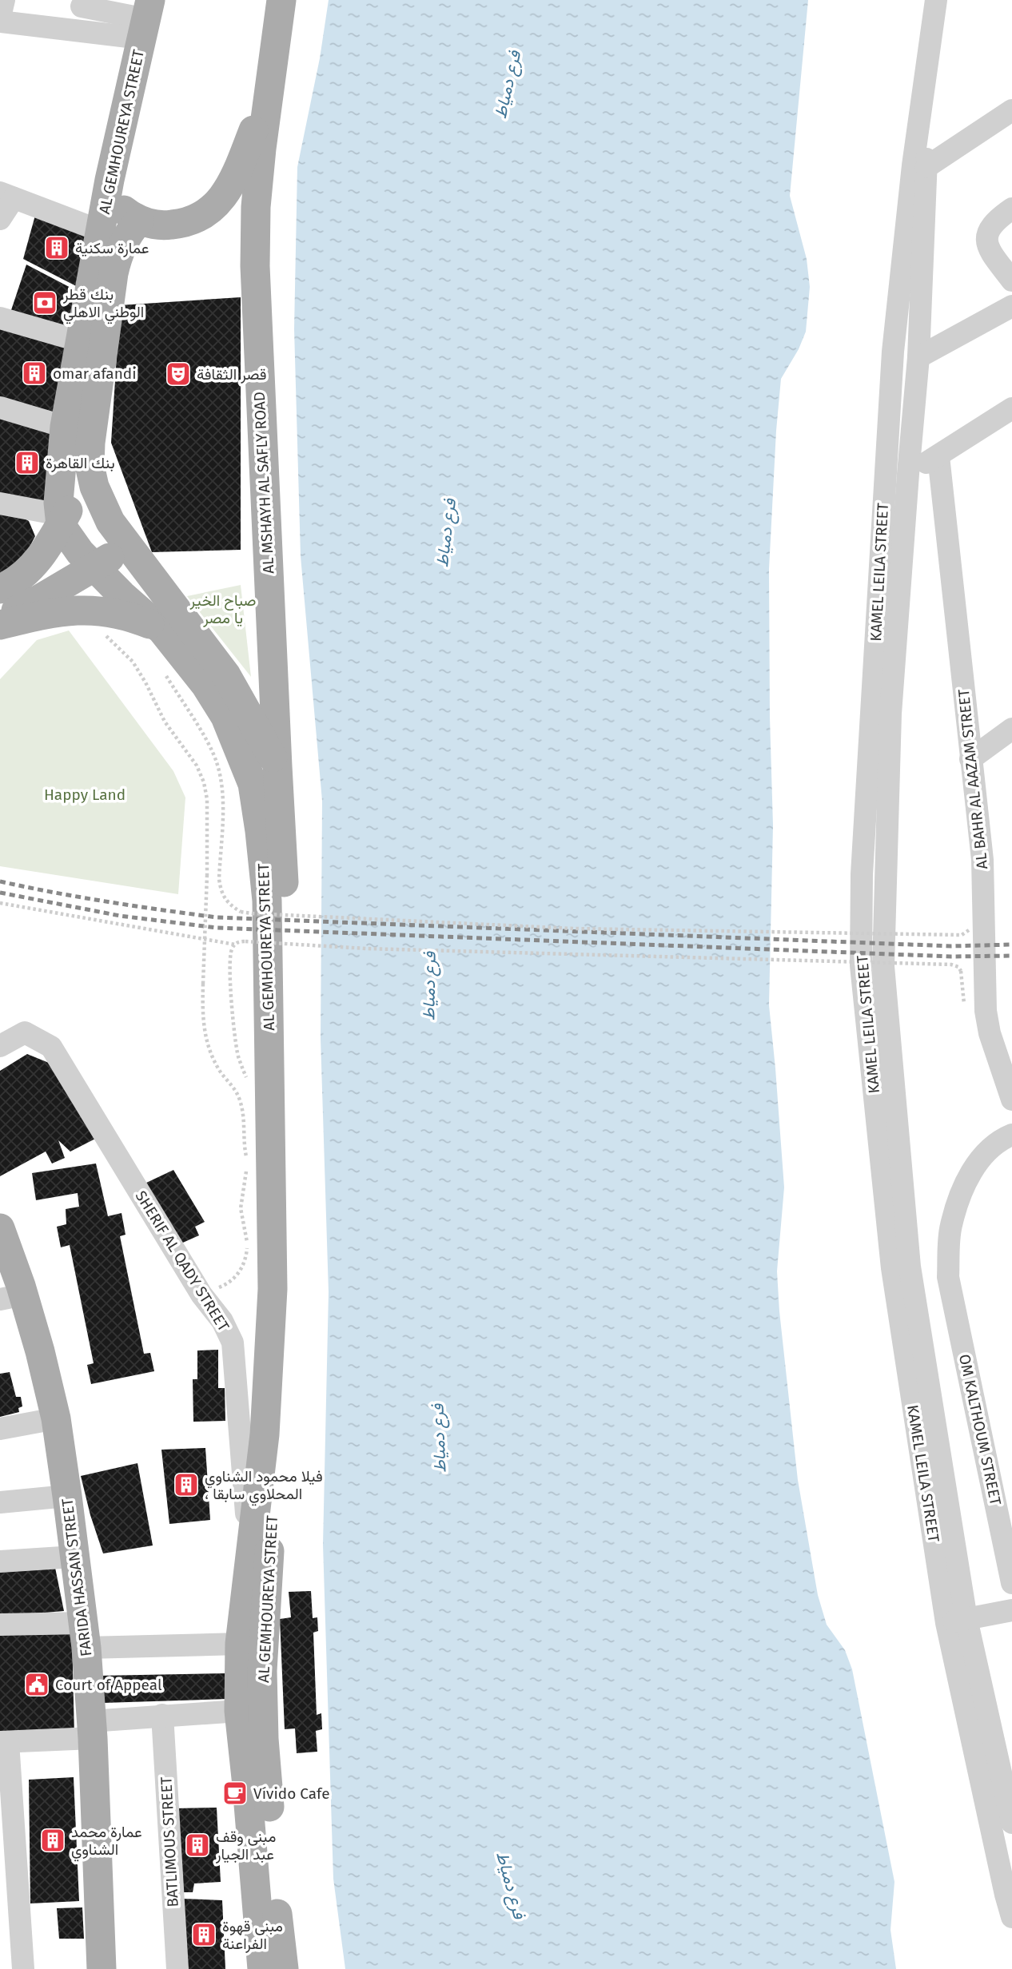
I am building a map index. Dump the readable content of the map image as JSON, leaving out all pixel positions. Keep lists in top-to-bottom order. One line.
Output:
{"streets":{"main road":["AL GEMHOUREYA STREET","AL MSHAYH AL SAFLY ROAD","FARIDA HASSAN STREET"],"street":["KAMEL LEILA STREET","AL BAHR AL AAZAM STREET","SHERIF AL QADY STREET","OM KALTHOUM STREET","BATLIMOUS STREET"]},"crossings":[["AL GEMHOUREYA STREET","AL MSHAYH AL SAFLY ROAD"],["AL GEMHOUREYA STREET","SHERIF AL QADY STREET"]],"water":["فرع دمياط"],"parks":["صباح الخير يا مصر","Happy Land"],"places":{"building":["عمارة سكنية","omar afandi","بنك القاهرة","فيلا محمود الشناوي ، المحلاوي سابقا","عمارة محمد الشناوي","مبنى وقف عبد الجيار","مبنى قهوة الفراعنة"],"bank":["بنك قطر الوطني الاهلي"],"theatre":["قصر الثقافة"],"public building":["Court of Appeal"],"cafe":["Vívido Cafe"]}}
